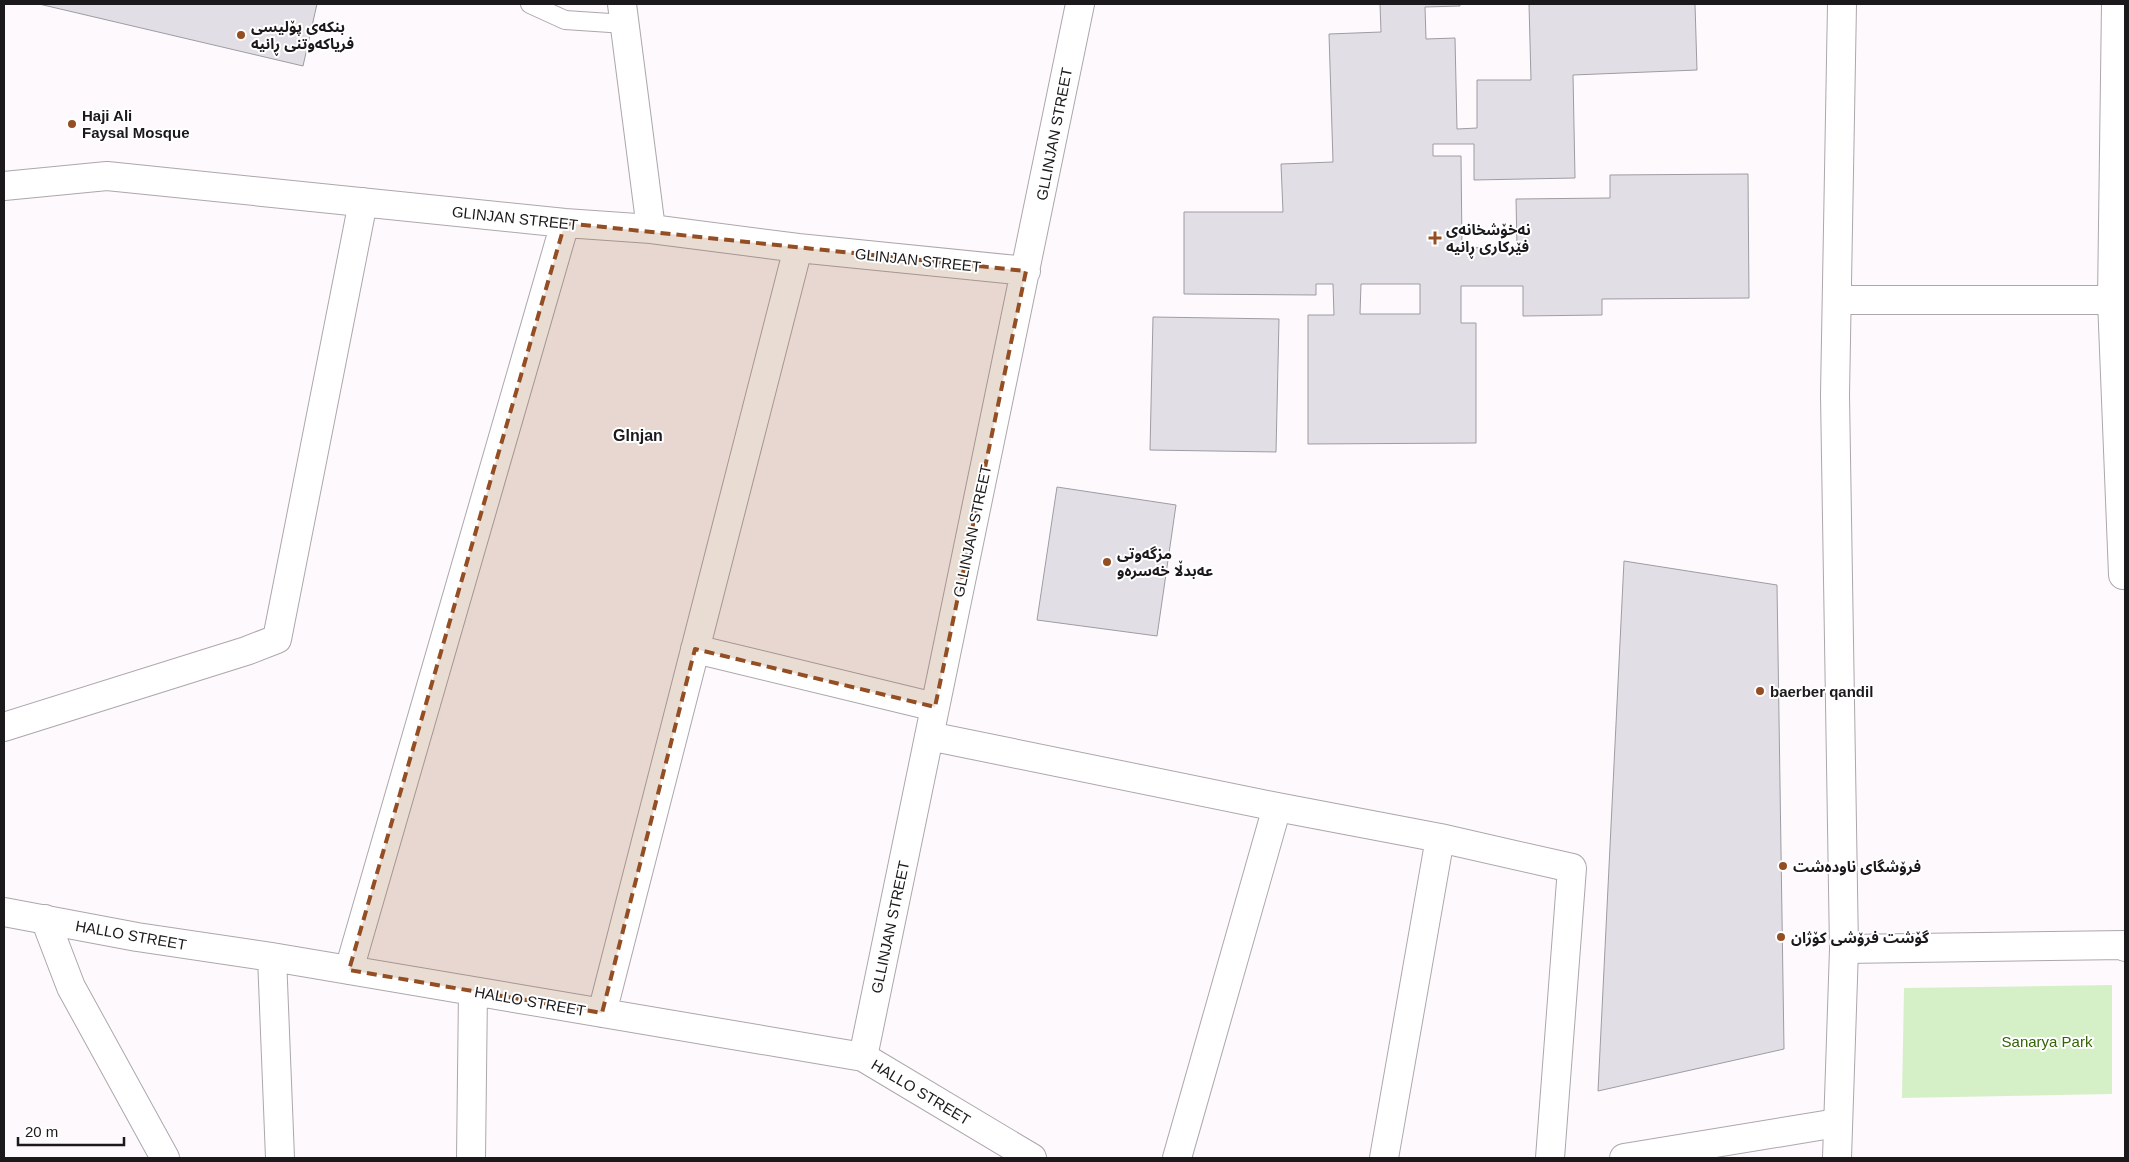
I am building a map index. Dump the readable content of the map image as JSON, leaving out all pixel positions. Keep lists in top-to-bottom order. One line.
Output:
{"streets":{"street":["GLLINJAN STREET","GLINJAN STREET","HALLO STREET"]},"crossings":[["GLLINJAN STREET","GLINJAN STREET"],["GLLINJAN STREET","HALLO STREET"]],"districts":["Glnjan"],"parks":["Sanarya Park"],"places":{"other":["بنکەی پۆلیسی فریاکەوتنی ڕانیە","Haji Ali Faysal Mosque","مزگەوتی عەبدڵا خەسرەو","baerber qandil","فرۆشگای ناوده‌شت","گۆشت فرۆشی کۆژان"],"health":["نەخۆشخانەی فێرکاری ڕانیە"]},"scale_bar":"20 m"}
